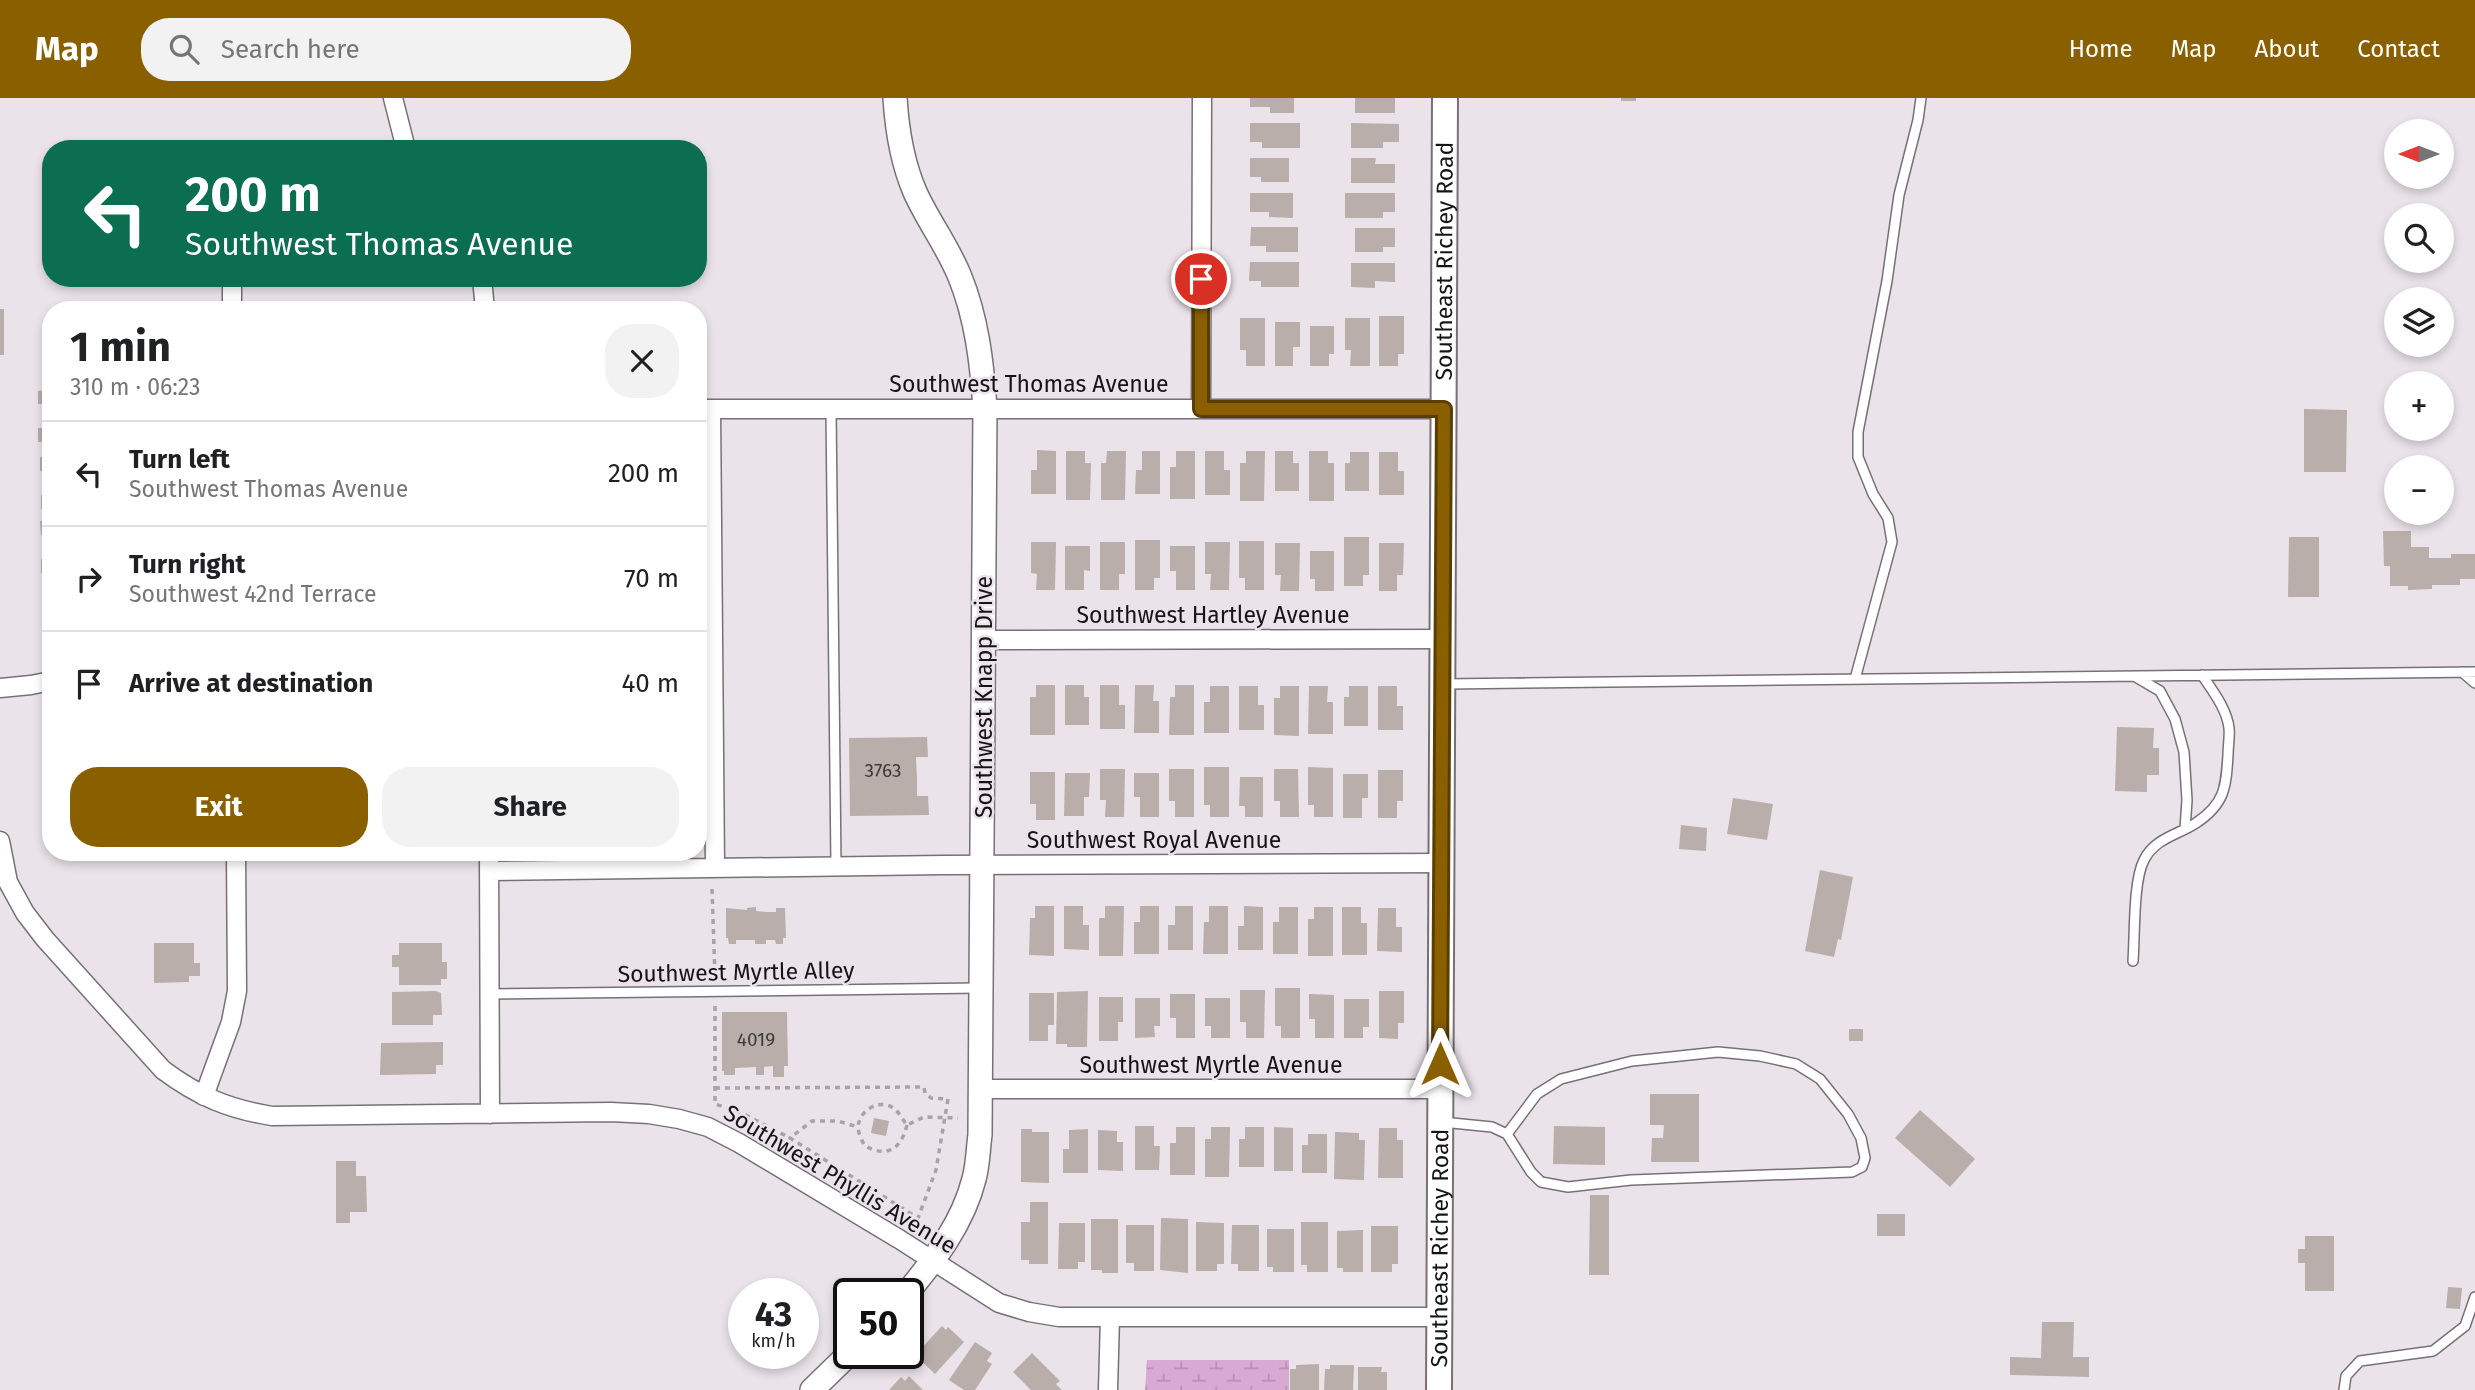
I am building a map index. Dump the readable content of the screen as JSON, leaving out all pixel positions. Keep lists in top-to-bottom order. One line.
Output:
{"streets":{"main road":["Southeast Richey Road"],"street":["Southwest Thomas Avenue","Southwest Hartley Avenue","Southwest Knapp Drive","Southwest Royal Avenue","Southwest Myrtle Avenue","Southwest Phyllis Avenue"],"lane":["Southwest Myrtle Alley"]},"crossings":[["Southeast Richey Road","Southwest Thomas Avenue"],["Southeast Richey Road","Southwest Hartley Avenue"],["Southeast Richey Road","Southwest Royal Avenue"],["Southeast Richey Road","Southwest Myrtle Avenue"],["Southeast Richey Road","Southwest Phyllis Avenue"],["Southwest Thomas Avenue","Southwest Knapp Drive"],["Southwest Hartley Avenue","Southwest Knapp Drive"],["Southwest Knapp Drive","Southwest Royal Avenue"],["Southwest Knapp Drive","Southwest Myrtle Alley"],["Southwest Knapp Drive","Southwest Myrtle Avenue"],["Southwest Knapp Drive","Southwest Phyllis Avenue"]],"house_numbers":["3763","4019"],"north":"left","page":{"header":"Map","search":"Search here","nav":["Home","Map","About","Contact"],"map_buttons":["+","−"],"turn":["200 m","Southwest Thomas Avenue"],"heading":["1 min","310 m · 06:23"],"list":[{"name":"Turn left","note":"Southwest Thomas Avenue","value":"200 m"},{"name":"Turn right","note":"Southwest 42nd Terrace","value":"70 m"},{"name":"Arrive at destination","value":"40 m"}],"buttons":["Exit","Share"],"speed":"43 km/h","limit":"50"}}
